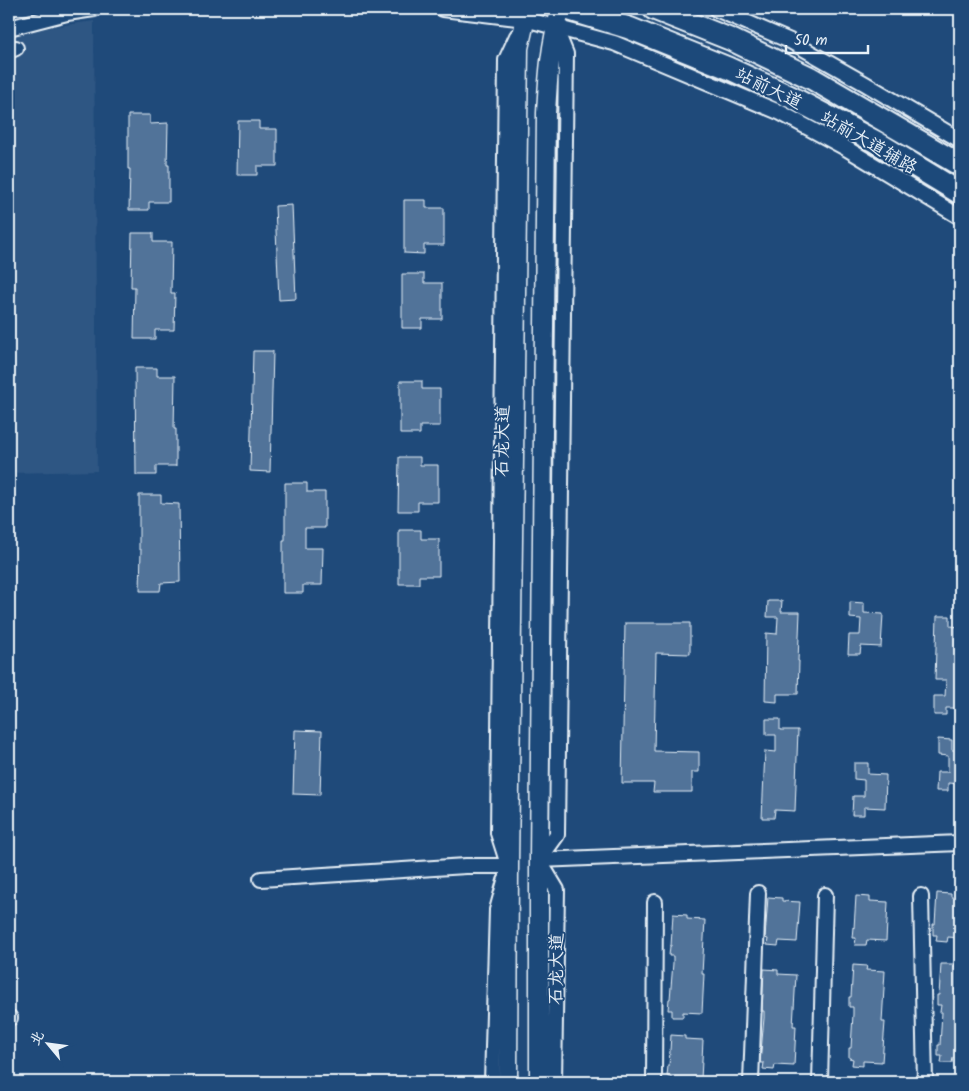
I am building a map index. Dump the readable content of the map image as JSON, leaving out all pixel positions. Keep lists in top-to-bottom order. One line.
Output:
{"streets":{"highway":["站前大道"],"main road":["石龙大道"],"street":["站前大道辅路"]},"crossings":[["站前大道辅路","石龙大道"]],"scale_bar":"50 m","north":"top left"}
